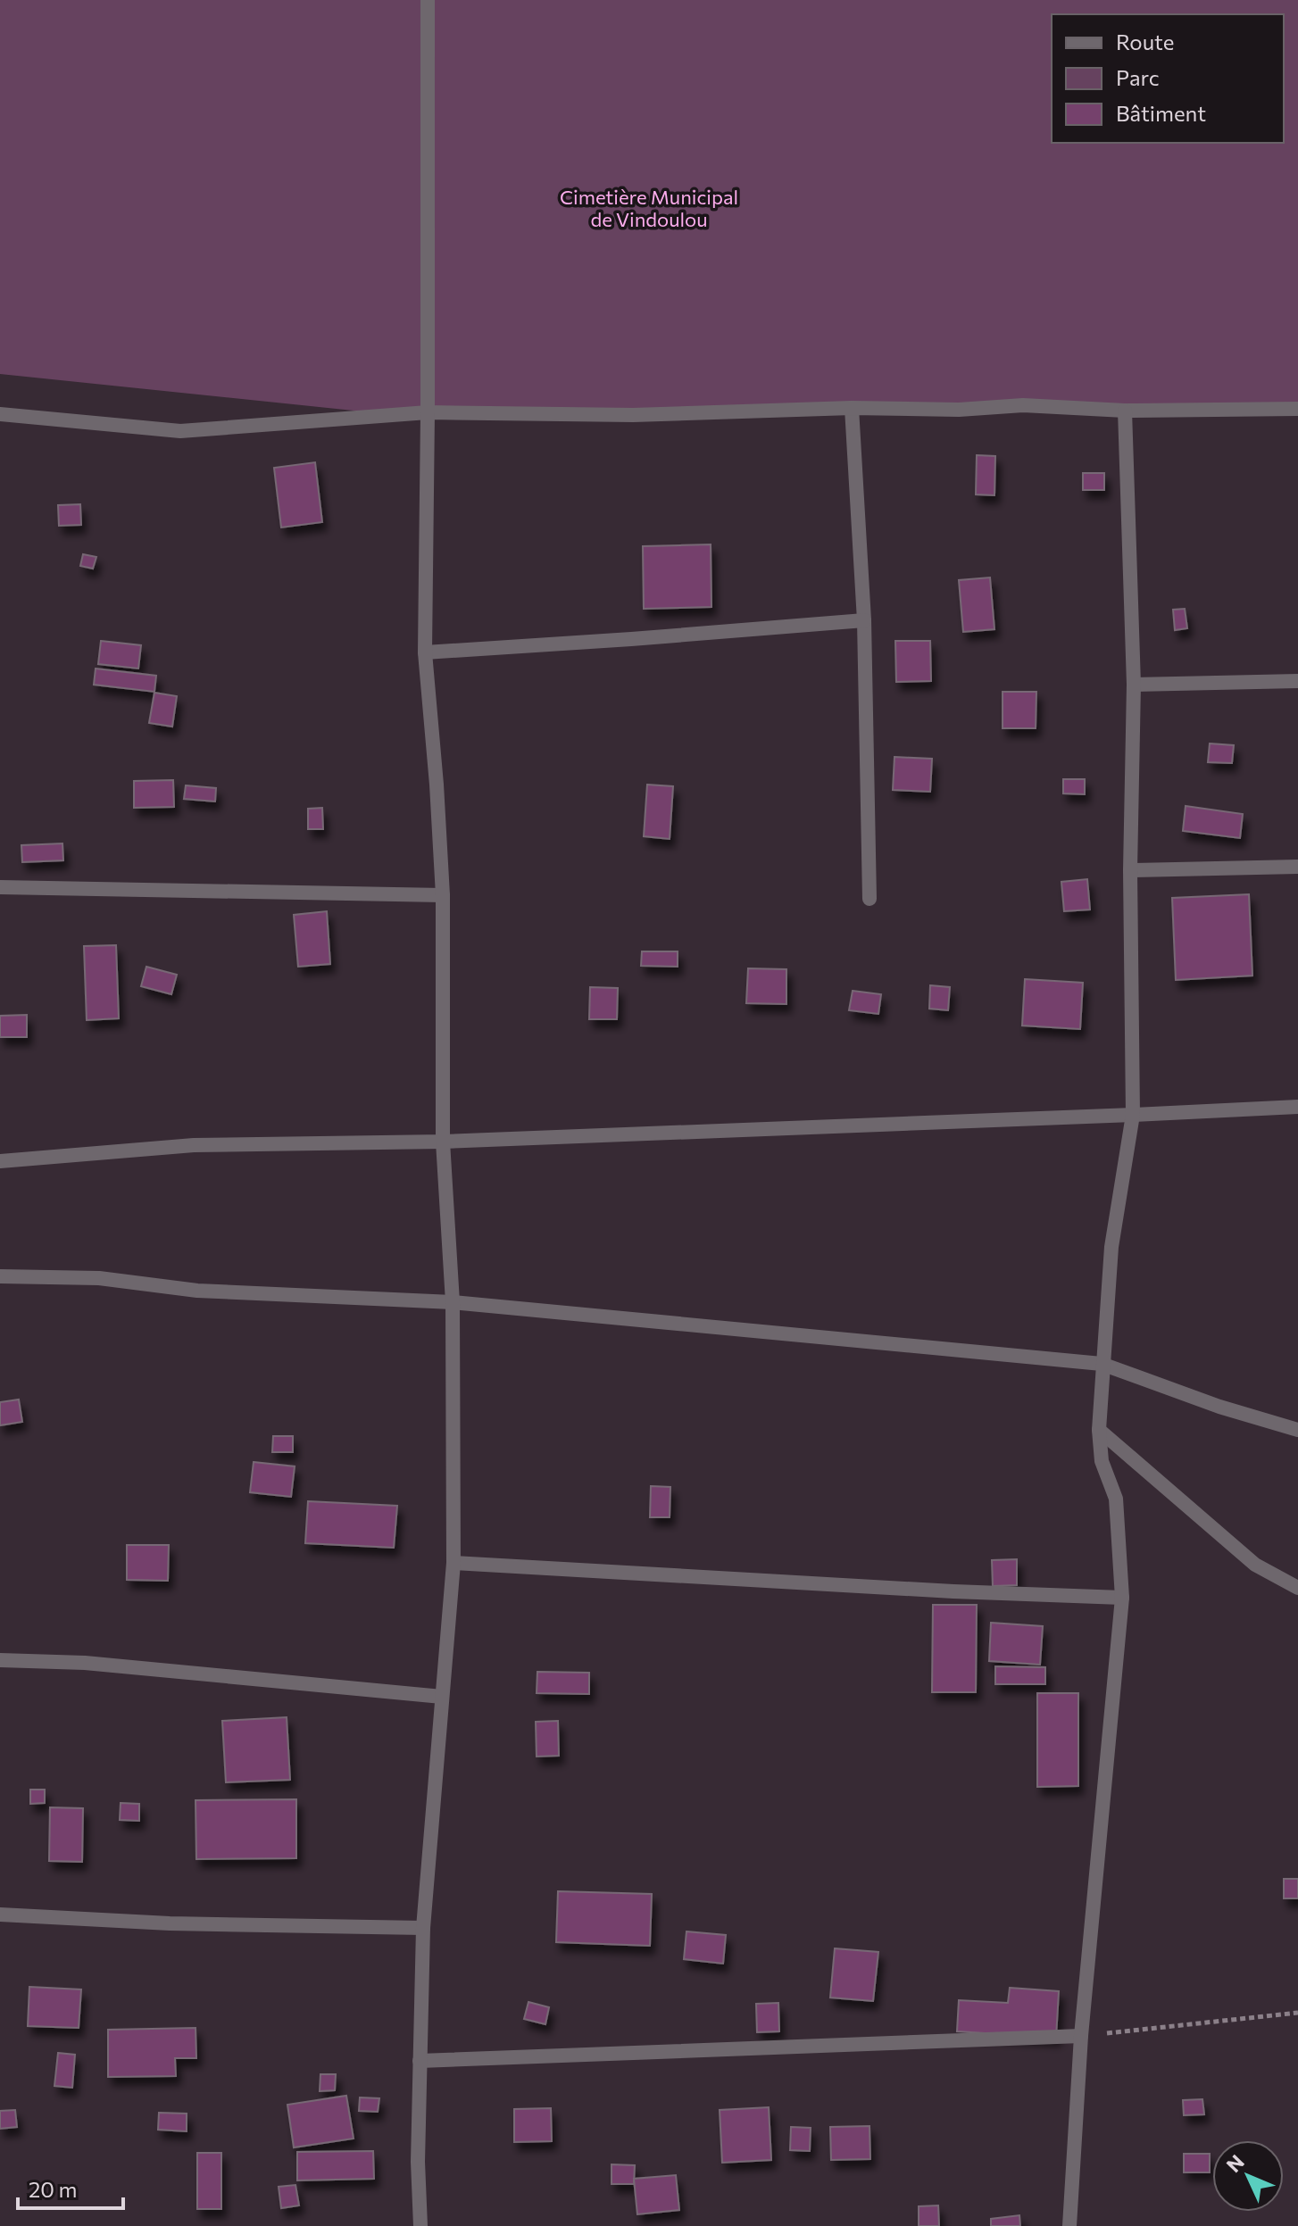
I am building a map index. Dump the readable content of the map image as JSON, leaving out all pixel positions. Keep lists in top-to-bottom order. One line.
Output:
{"parks":["Cimetière Municipal de Vindoulou"],"legend":["Route","Parc","Bâtiment"],"scale_bar":"20 m","north":"top left"}
